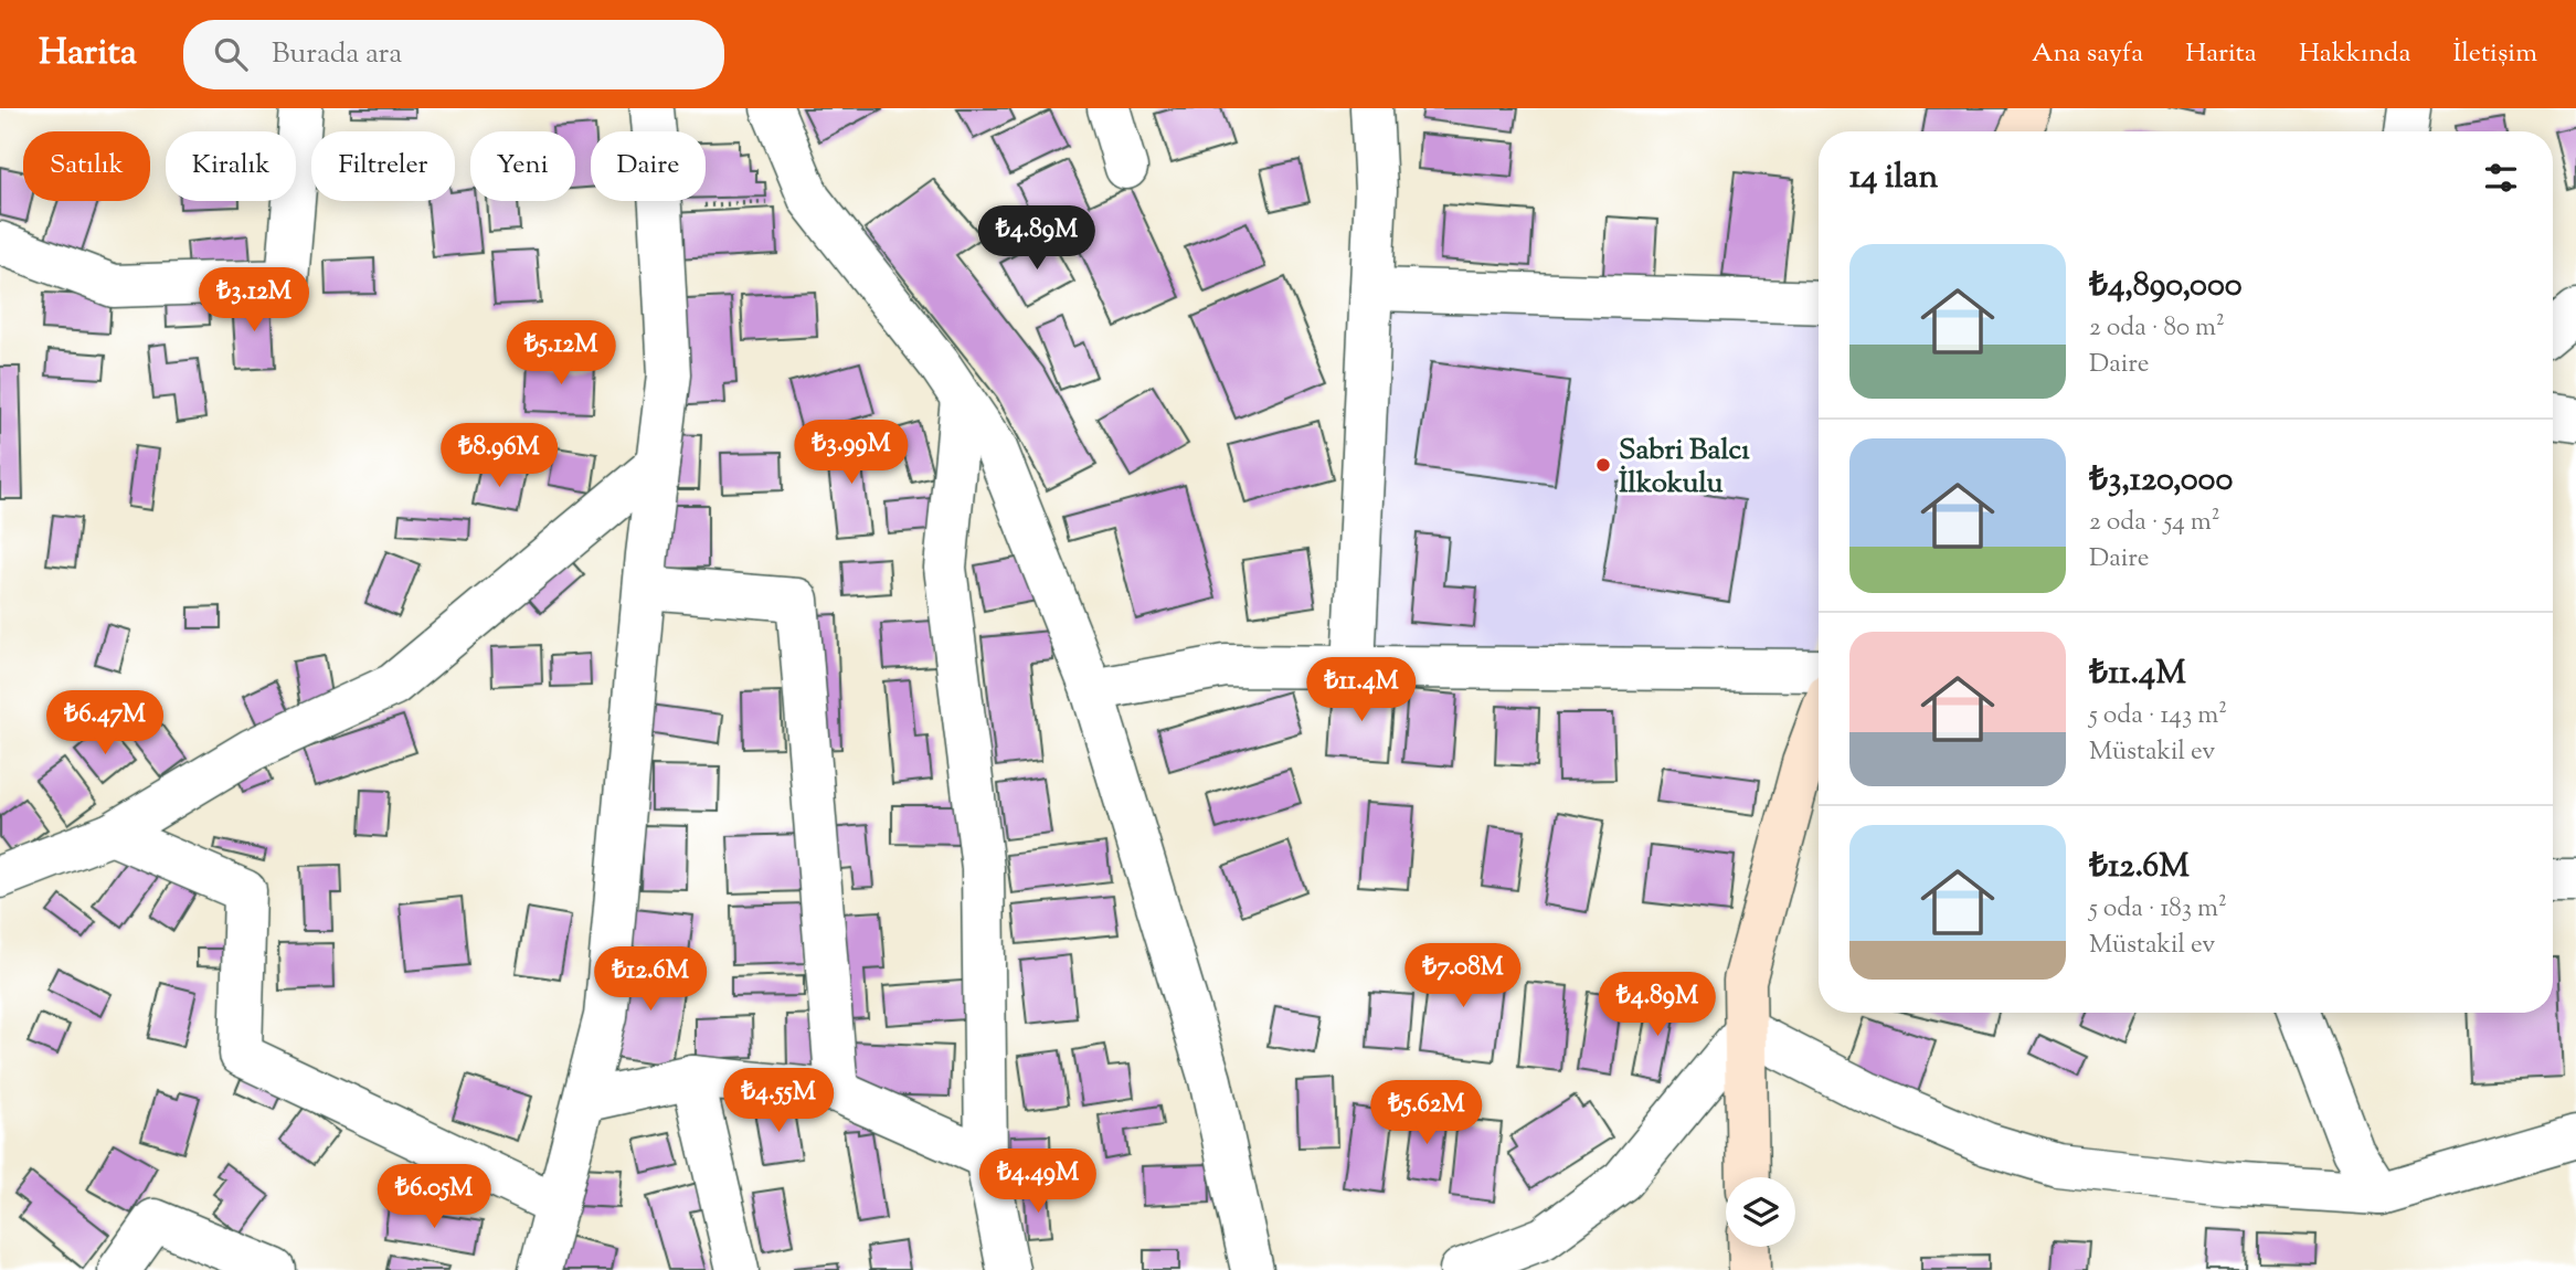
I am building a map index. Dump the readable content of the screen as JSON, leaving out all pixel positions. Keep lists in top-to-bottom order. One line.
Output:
{"places":["Sabri Balcı İlkokulu"],"page":{"header":"Harita","search":"Burada ara","nav":["Ana sayfa","Harita","Hakkında","İletişim"],"chip":["Satılık","Kiralık","Filtreler","Yeni","Daire"],"heading":"14 ilan","price":["₺4.89M","₺3.12M","₺5.12M","₺3.99M","₺8.96M","₺11.4M","₺6.47M","₺7.08M","₺12.6M","₺4.89M","₺4.55M","₺5.62M","₺4.49M","₺6.05M"],"list":[{"name":"₺4,890,000","note":"2 oda · 80 m² · Daire"},{"name":"₺3,120,000","note":"2 oda · 54 m² · Daire"},{"name":"₺11.4M","note":"5 oda · 143 m² · Müstakil ev"},{"name":"₺12.6M","note":"5 oda · 183 m² · Müstakil ev"}]}}
